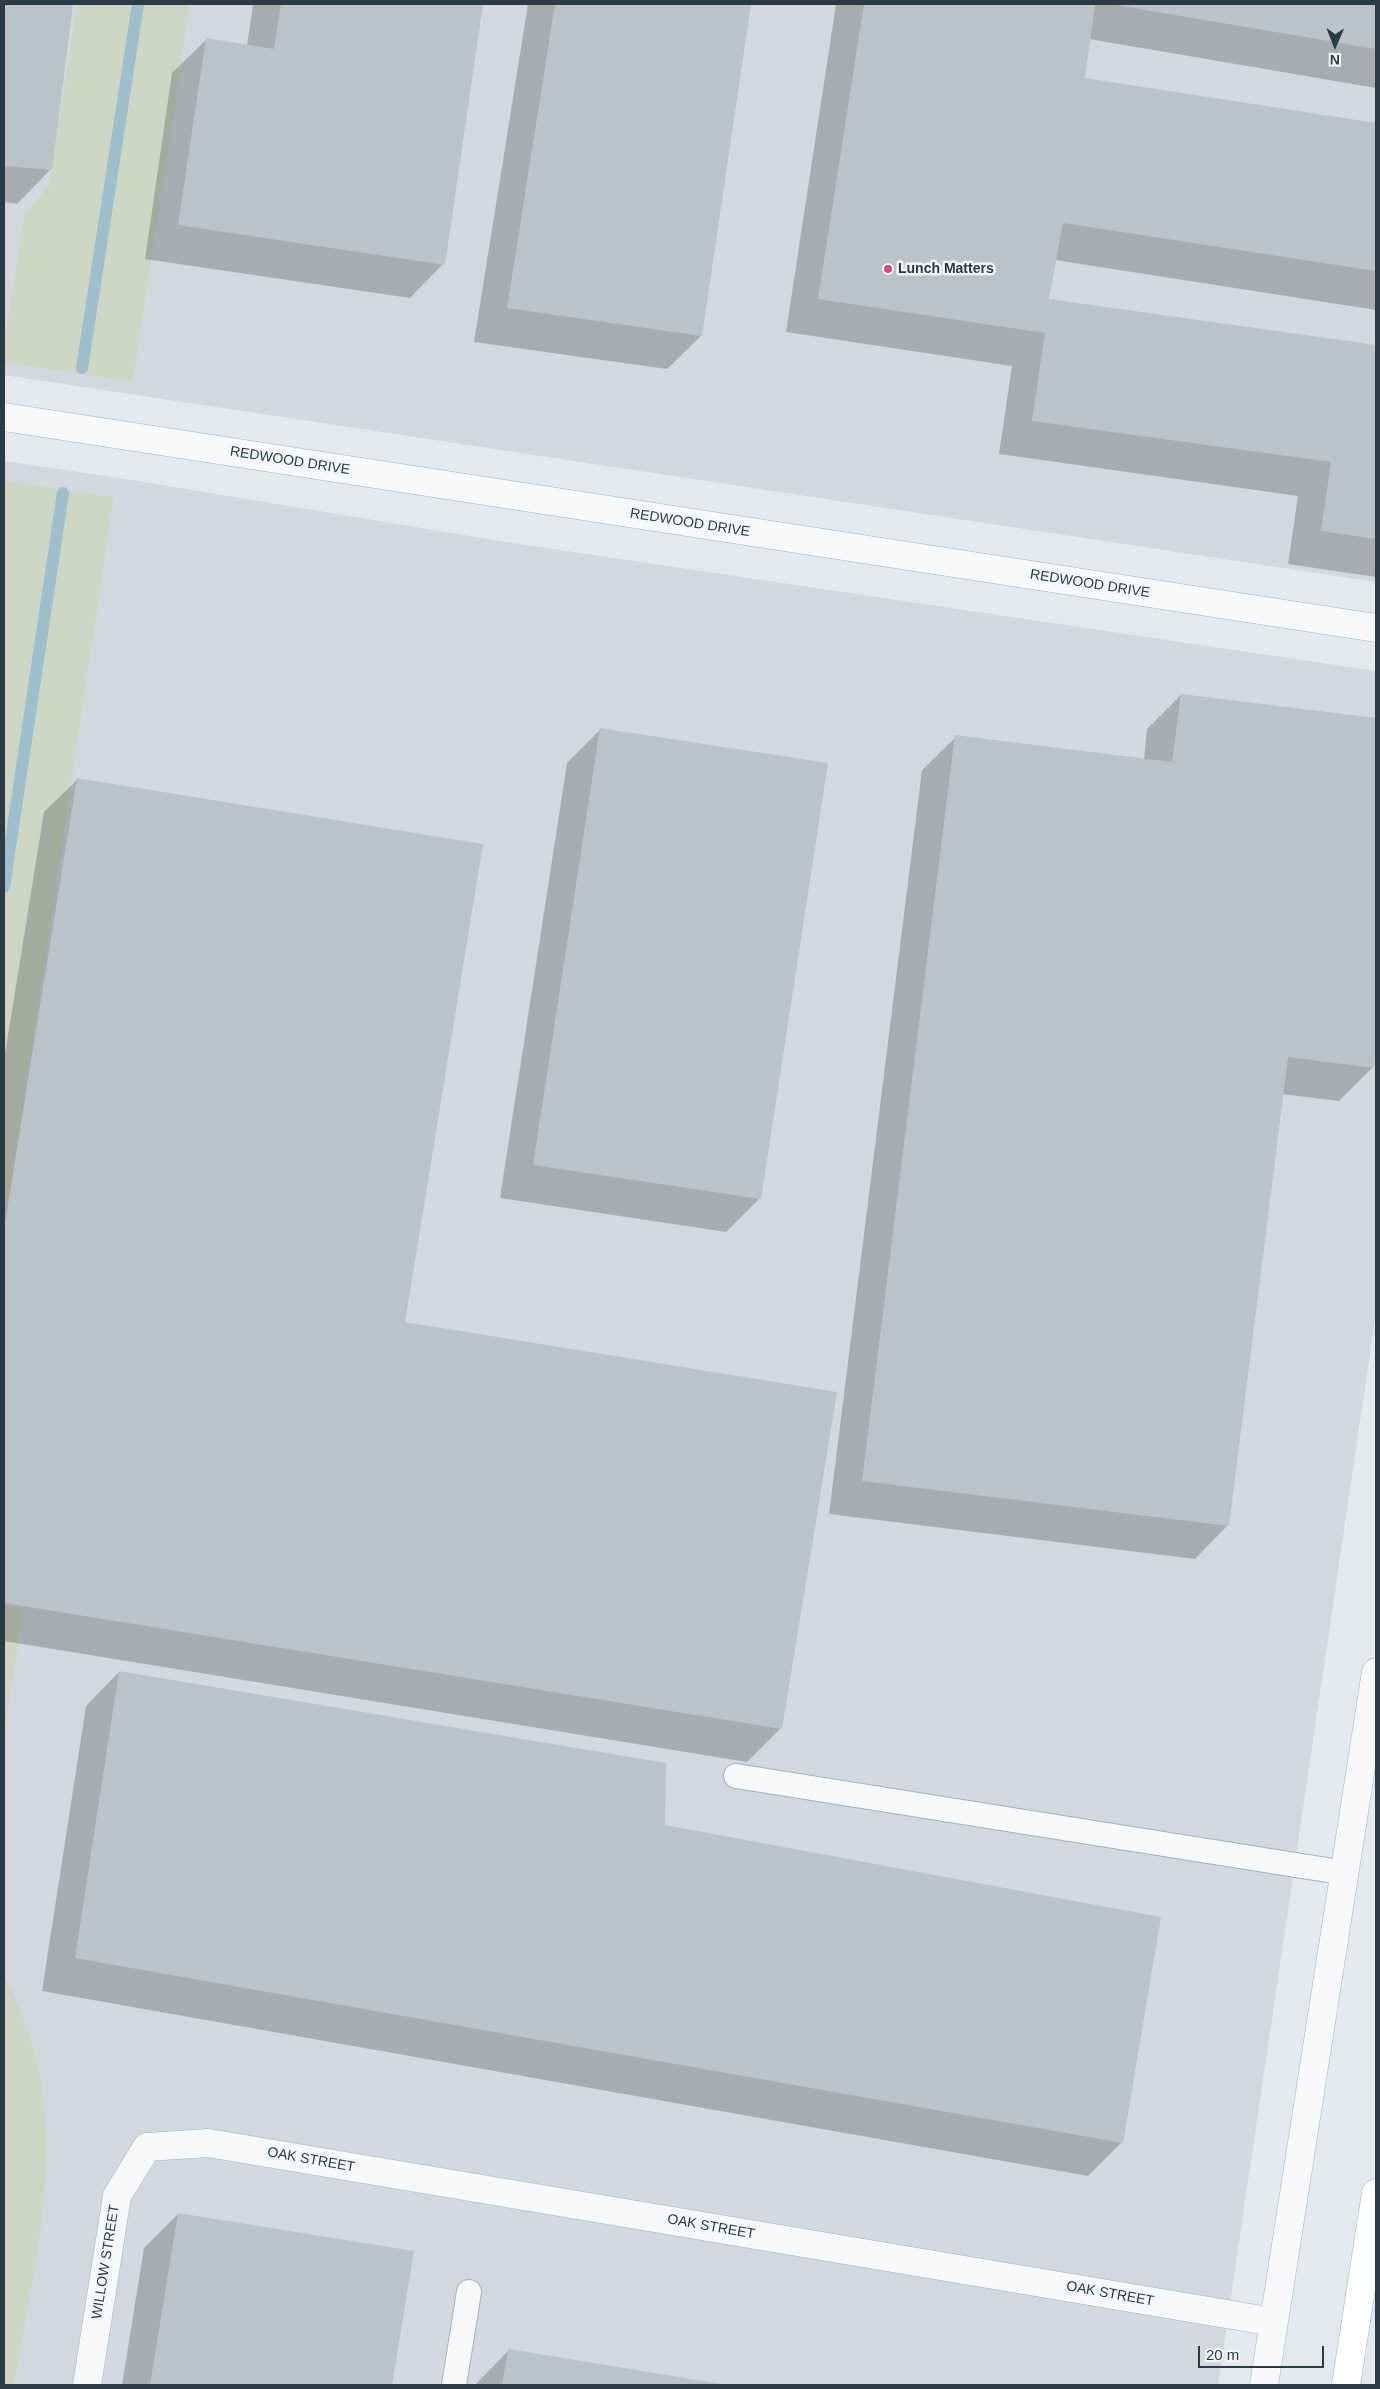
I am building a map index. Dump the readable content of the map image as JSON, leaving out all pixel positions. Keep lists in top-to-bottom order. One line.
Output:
{"streets":{"street":["REDWOOD DRIVE","OAK STREET","WILLOW STREET"]},"crossings":[["OAK STREET","WILLOW STREET"]],"places":["Lunch Matters"],"scale_bar":"20 m","north":"bottom"}
